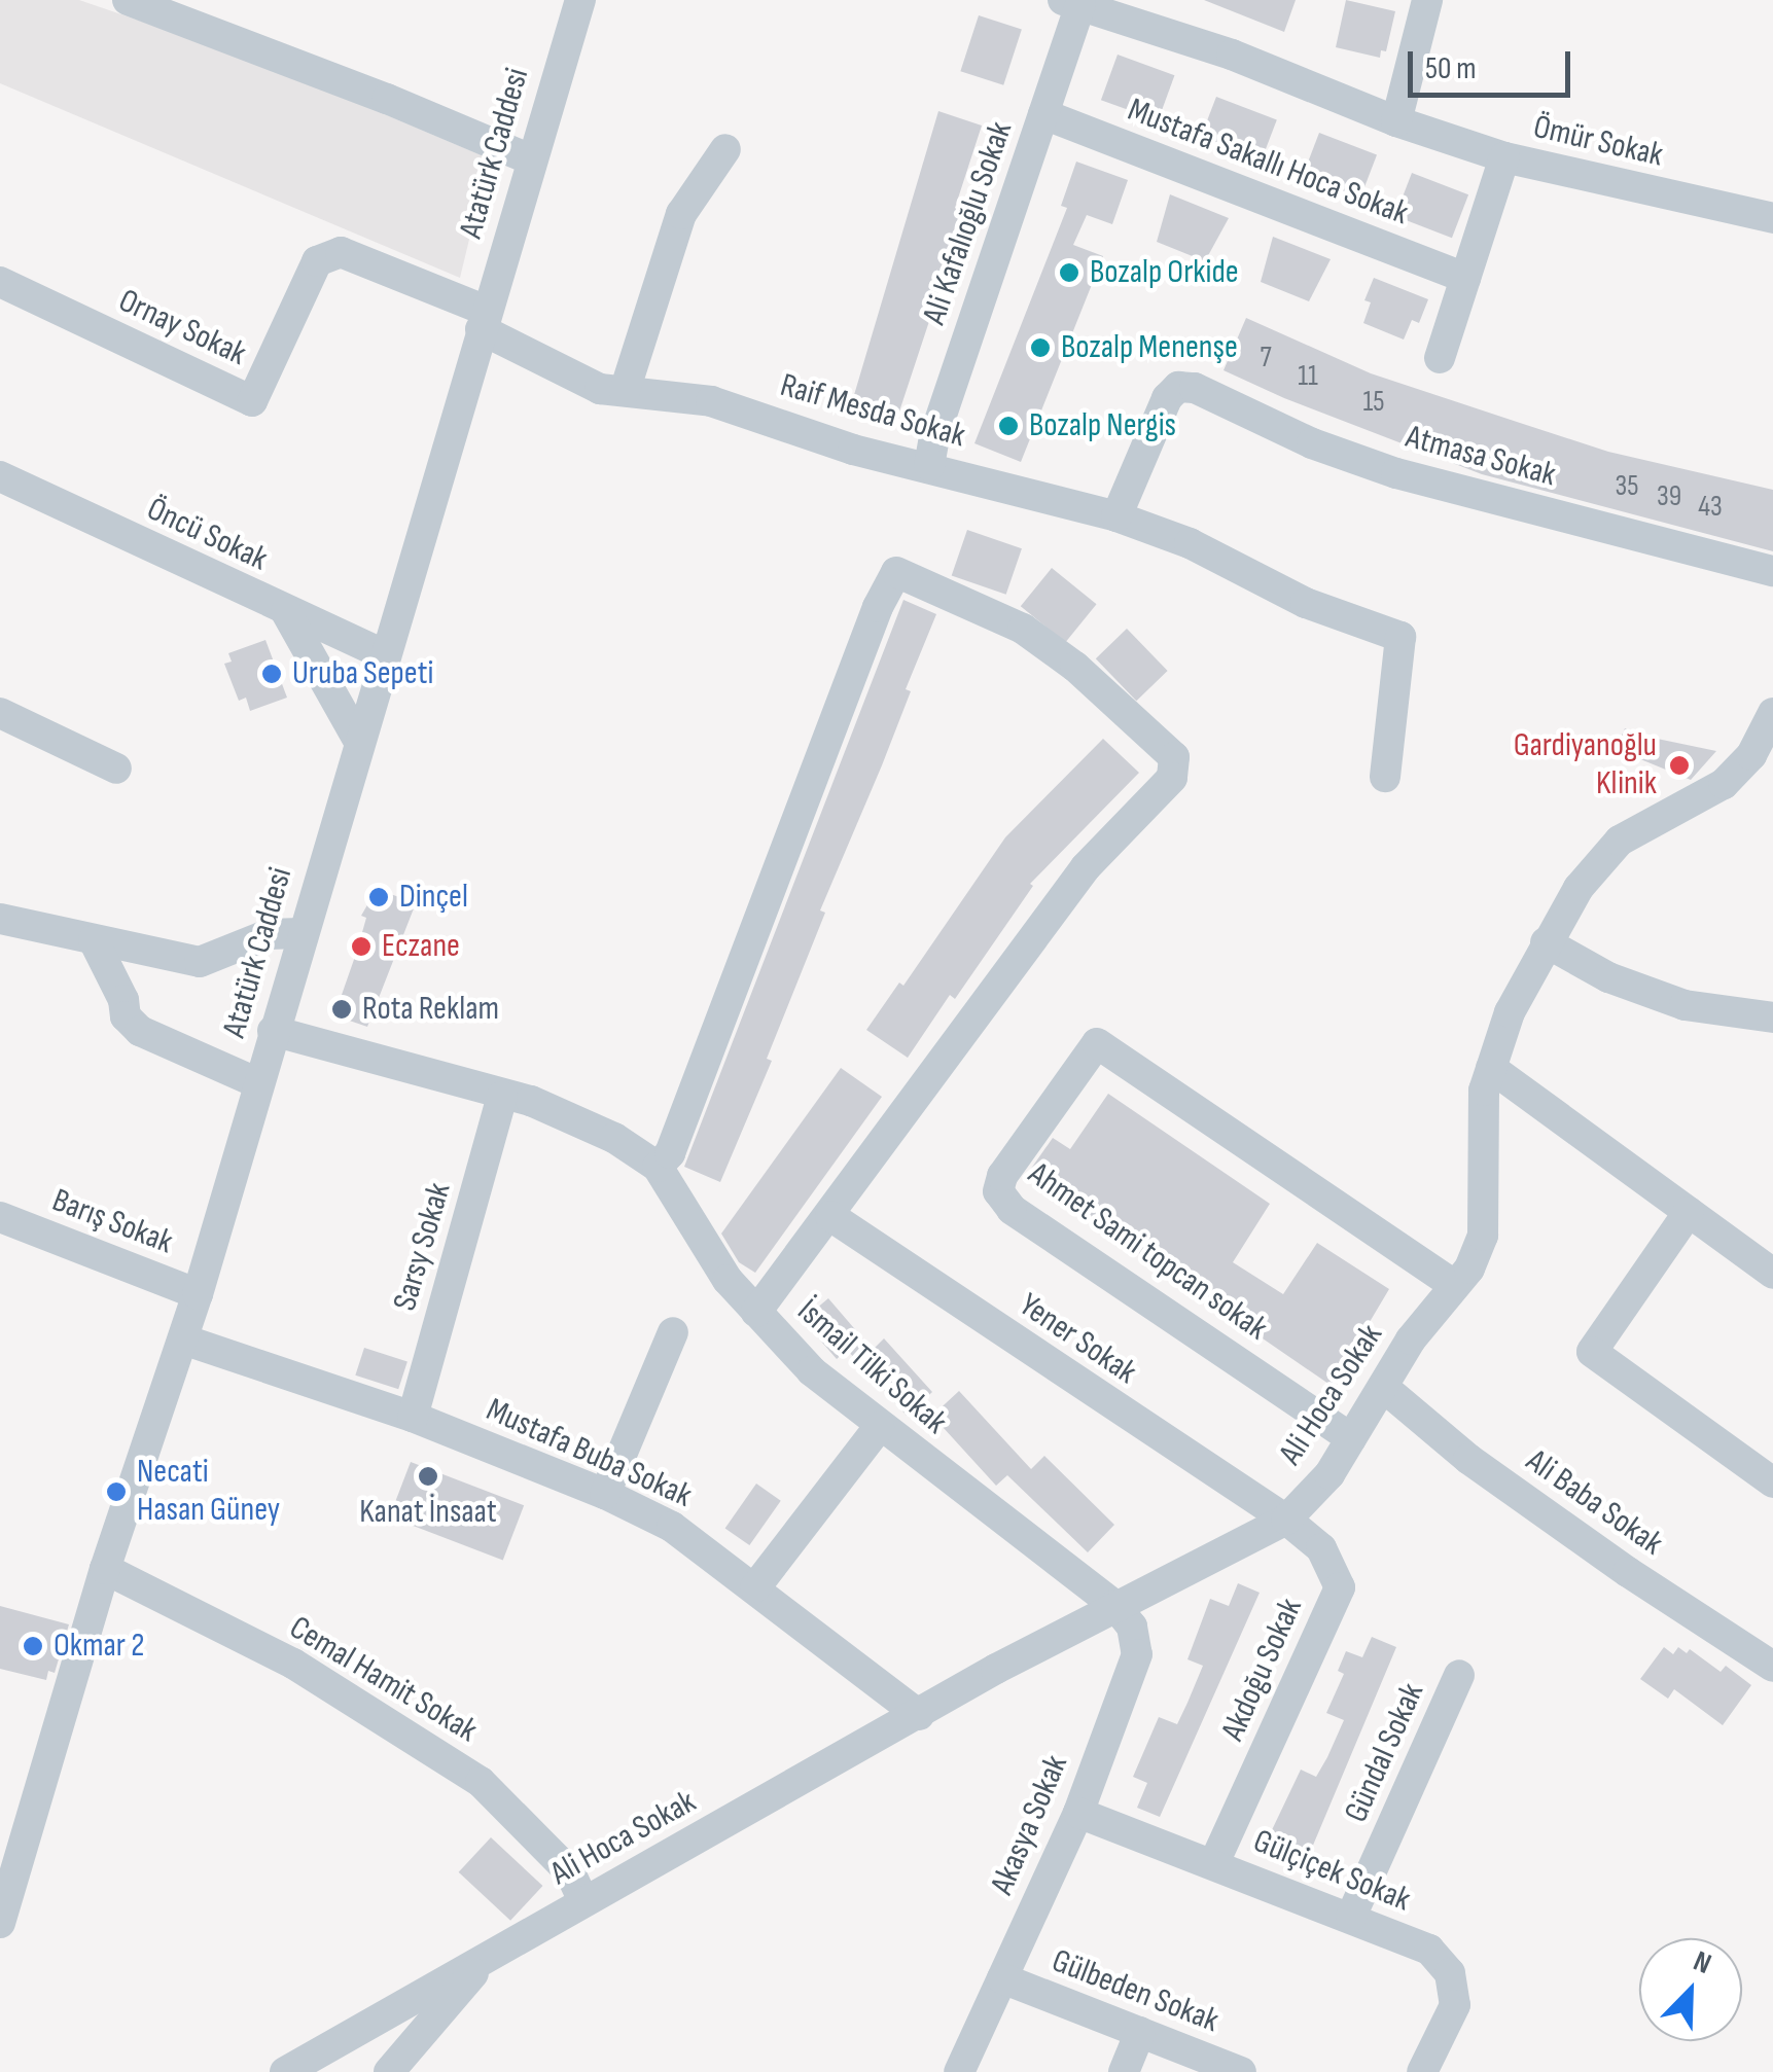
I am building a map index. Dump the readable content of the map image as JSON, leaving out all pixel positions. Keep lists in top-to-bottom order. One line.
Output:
{"streets":{"street":["Ömür Sokak","Atatürk Caddesi","Mustafa Sakallı Hoca Sokak","Ali Kafalıoğlu Sokak","Ornay Sokak","Raif Mesda Sokak","Atmasa Sokak","Öncü Sokak","Barış Sokak","Sarsy Sokak","Ahmet Sami topcan sokak","Yener Sokak","İsmail Tilki Sokak","Ali Hoca Sokak","Mustafa Buba Sokak","Ali Baba Sokak","Akdoğu Sokak","Cemal Hamit Sokak","Gündal Sokak","Akasya Sokak","Gülçiçek Sokak","Gülbeden Sokak"]},"crossings":[["Ömür Sokak","Ali Kafalıoğlu Sokak"],["Atatürk Caddesi","Ornay Sokak"],["Atatürk Caddesi","Raif Mesda Sokak"],["Atatürk Caddesi","Öncü Sokak"],["Atatürk Caddesi","Barış Sokak"],["Atatürk Caddesi","İsmail Tilki Sokak"],["Atatürk Caddesi","Mustafa Buba Sokak"],["Atatürk Caddesi","Cemal Hamit Sokak"],["Mustafa Sakallı Hoca Sokak","Ali Kafalıoğlu Sokak"],["Ali Kafalıoğlu Sokak","Raif Mesda Sokak"],["Ornay Sokak","Raif Mesda Sokak"],["Raif Mesda Sokak","Atmasa Sokak"],["Sarsy Sokak","İsmail Tilki Sokak"],["Sarsy Sokak","Mustafa Buba Sokak"],["Ahmet Sami topcan sokak","Ali Hoca Sokak"],["Yener Sokak","Ali Hoca Sokak"],["Yener Sokak","Akdoğu Sokak"],["İsmail Tilki Sokak","Ali Hoca Sokak"],["İsmail Tilki Sokak","Akasya Sokak"],["Ali Hoca Sokak","Mustafa Buba Sokak"],["Ali Hoca Sokak","Ali Baba Sokak"],["Ali Hoca Sokak","Akdoğu Sokak"],["Ali Hoca Sokak","Cemal Hamit Sokak"],["Ali Hoca Sokak","Akasya Sokak"],["Akdoğu Sokak","Gülçiçek Sokak"],["Gündal Sokak","Gülçiçek Sokak"],["Akasya Sokak","Gülçiçek Sokak"],["Akasya Sokak","Gülbeden Sokak"]],"places":["Bozalp Orkide","Bozalp Menenşe","Bozalp Nergis","Uruba Sepeti","Gardiyanoğlu Klinik","Dinçel","Eczane","Rota Reklam","Kanat İnsaat","Necati Hasan Güney","Okmar 2"],"house_numbers":["7","11","15","35","39","43"],"scale_bar":"50 m","north":"top right"}
